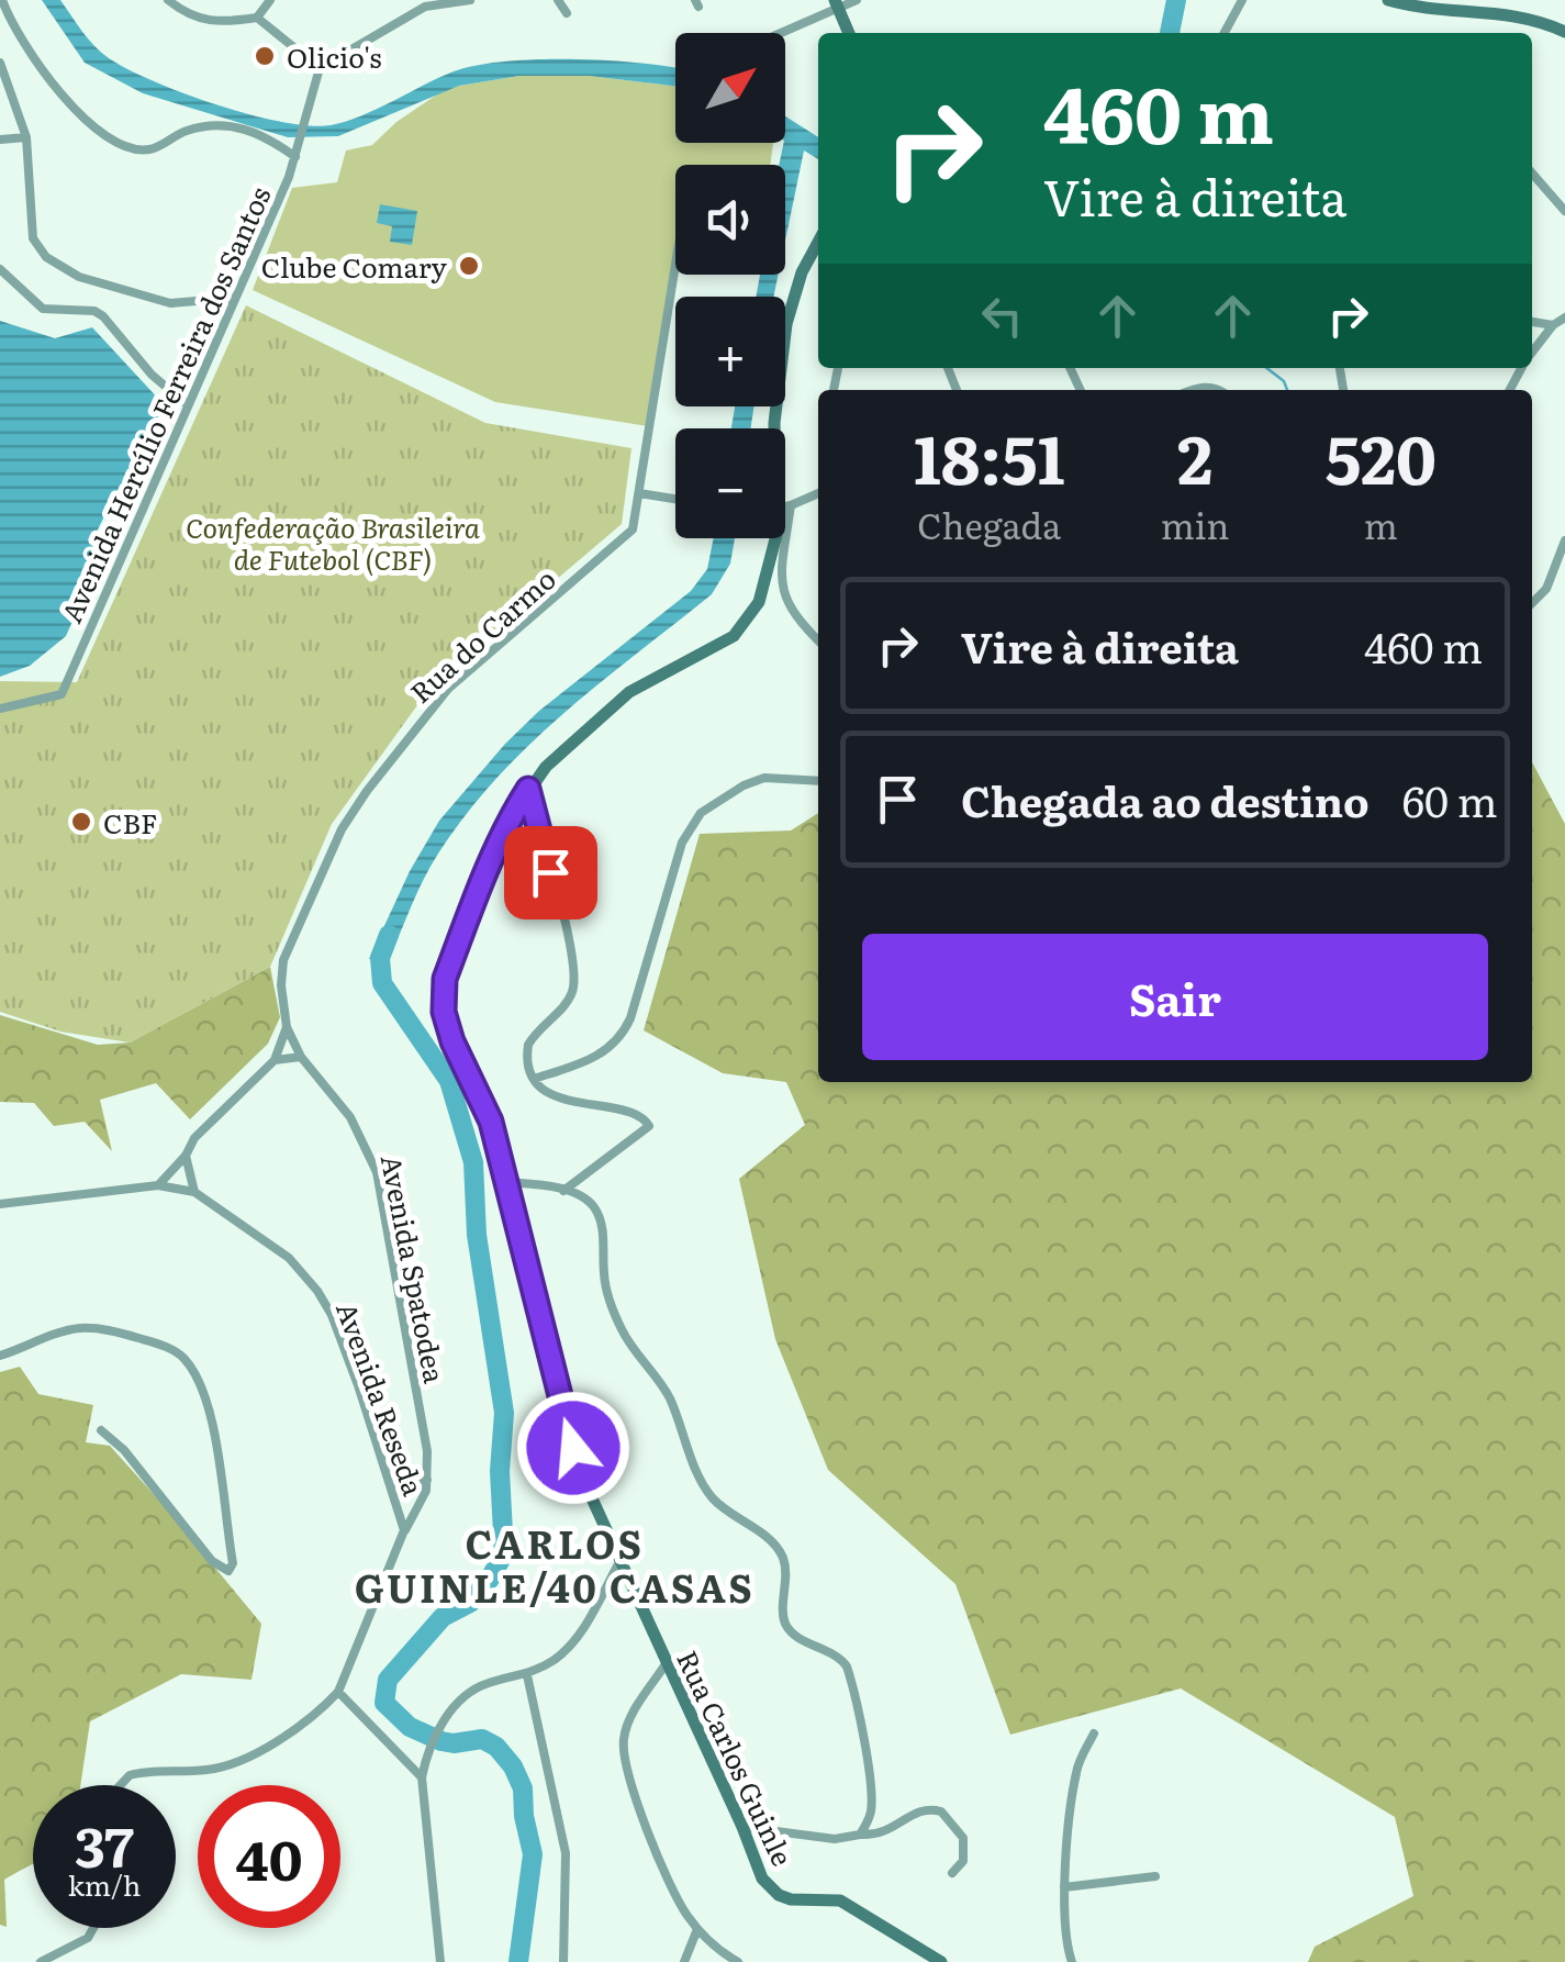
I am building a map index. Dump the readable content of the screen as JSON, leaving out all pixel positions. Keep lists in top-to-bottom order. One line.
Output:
{"streets":{"street":["Avenida Hercílio Ferreira dos Santos","Rua do Carmo","Avenida Spatodea","Avenida Reseda","Rua Carlos Guinle"]},"crossings":[["Rua do Carmo","Avenida Spatodea"],["Rua do Carmo","Avenida Reseda"],["Avenida Spatodea","Avenida Reseda"]],"districts":["CARLOS GUINLE/40 CASAS"],"parks":["Confederação Brasileira de Futebol (CBF)"],"places":["Olicio's","Clube Comary","CBF"],"north":"top right","page":{"map_buttons":["+","−"],"turn":["460 m","Vire à direita"],"eta":["18:51","Chegada","2","min","520","m"],"list":[{"name":"Vire à direita","value":"460 m"},{"name":"Chegada ao destino","value":"60 m"}],"buttons":"Sair","speed":"37 km/h","limit":"40"}}
